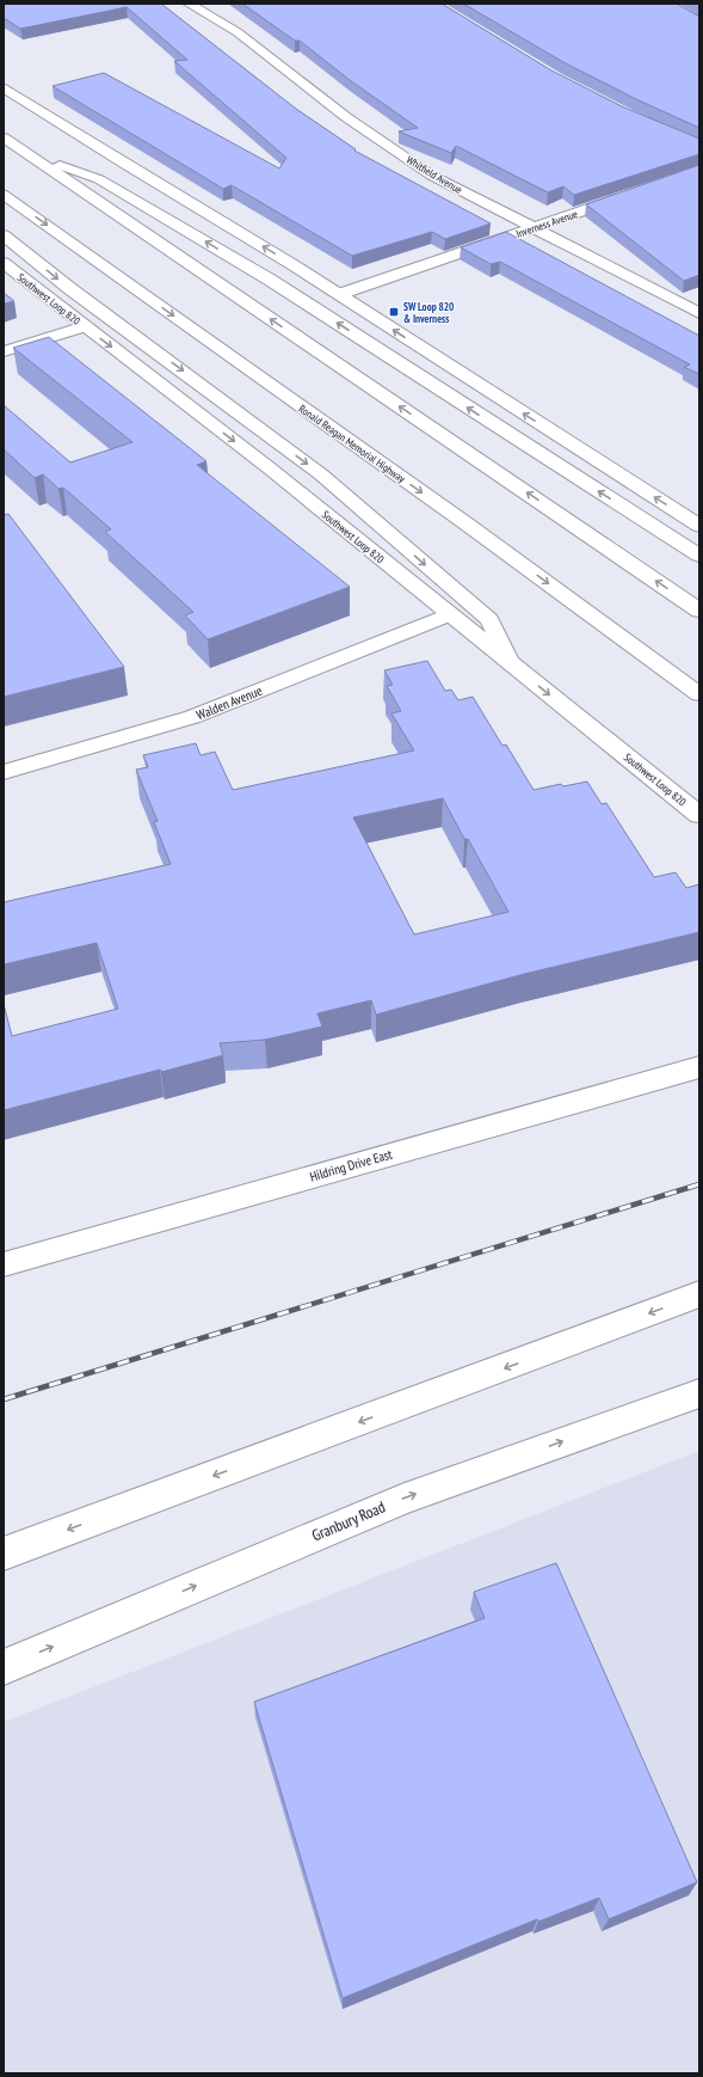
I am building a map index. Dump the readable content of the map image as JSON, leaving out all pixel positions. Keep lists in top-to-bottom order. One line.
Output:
{"streets":{"main road":["Whitfield Avenue","Inverness Avenue","Southwest Loop 820","Ronald Reagan Memorial Highway","Walden Avenue","Hildring Drive East","Granbury Road"]},"crossings":[["Whitfield Avenue","Inverness Avenue"],["Southwest Loop 820","Walden Avenue"]],"places":{"transit":["SW Loop 820 & Inverness"]}}
